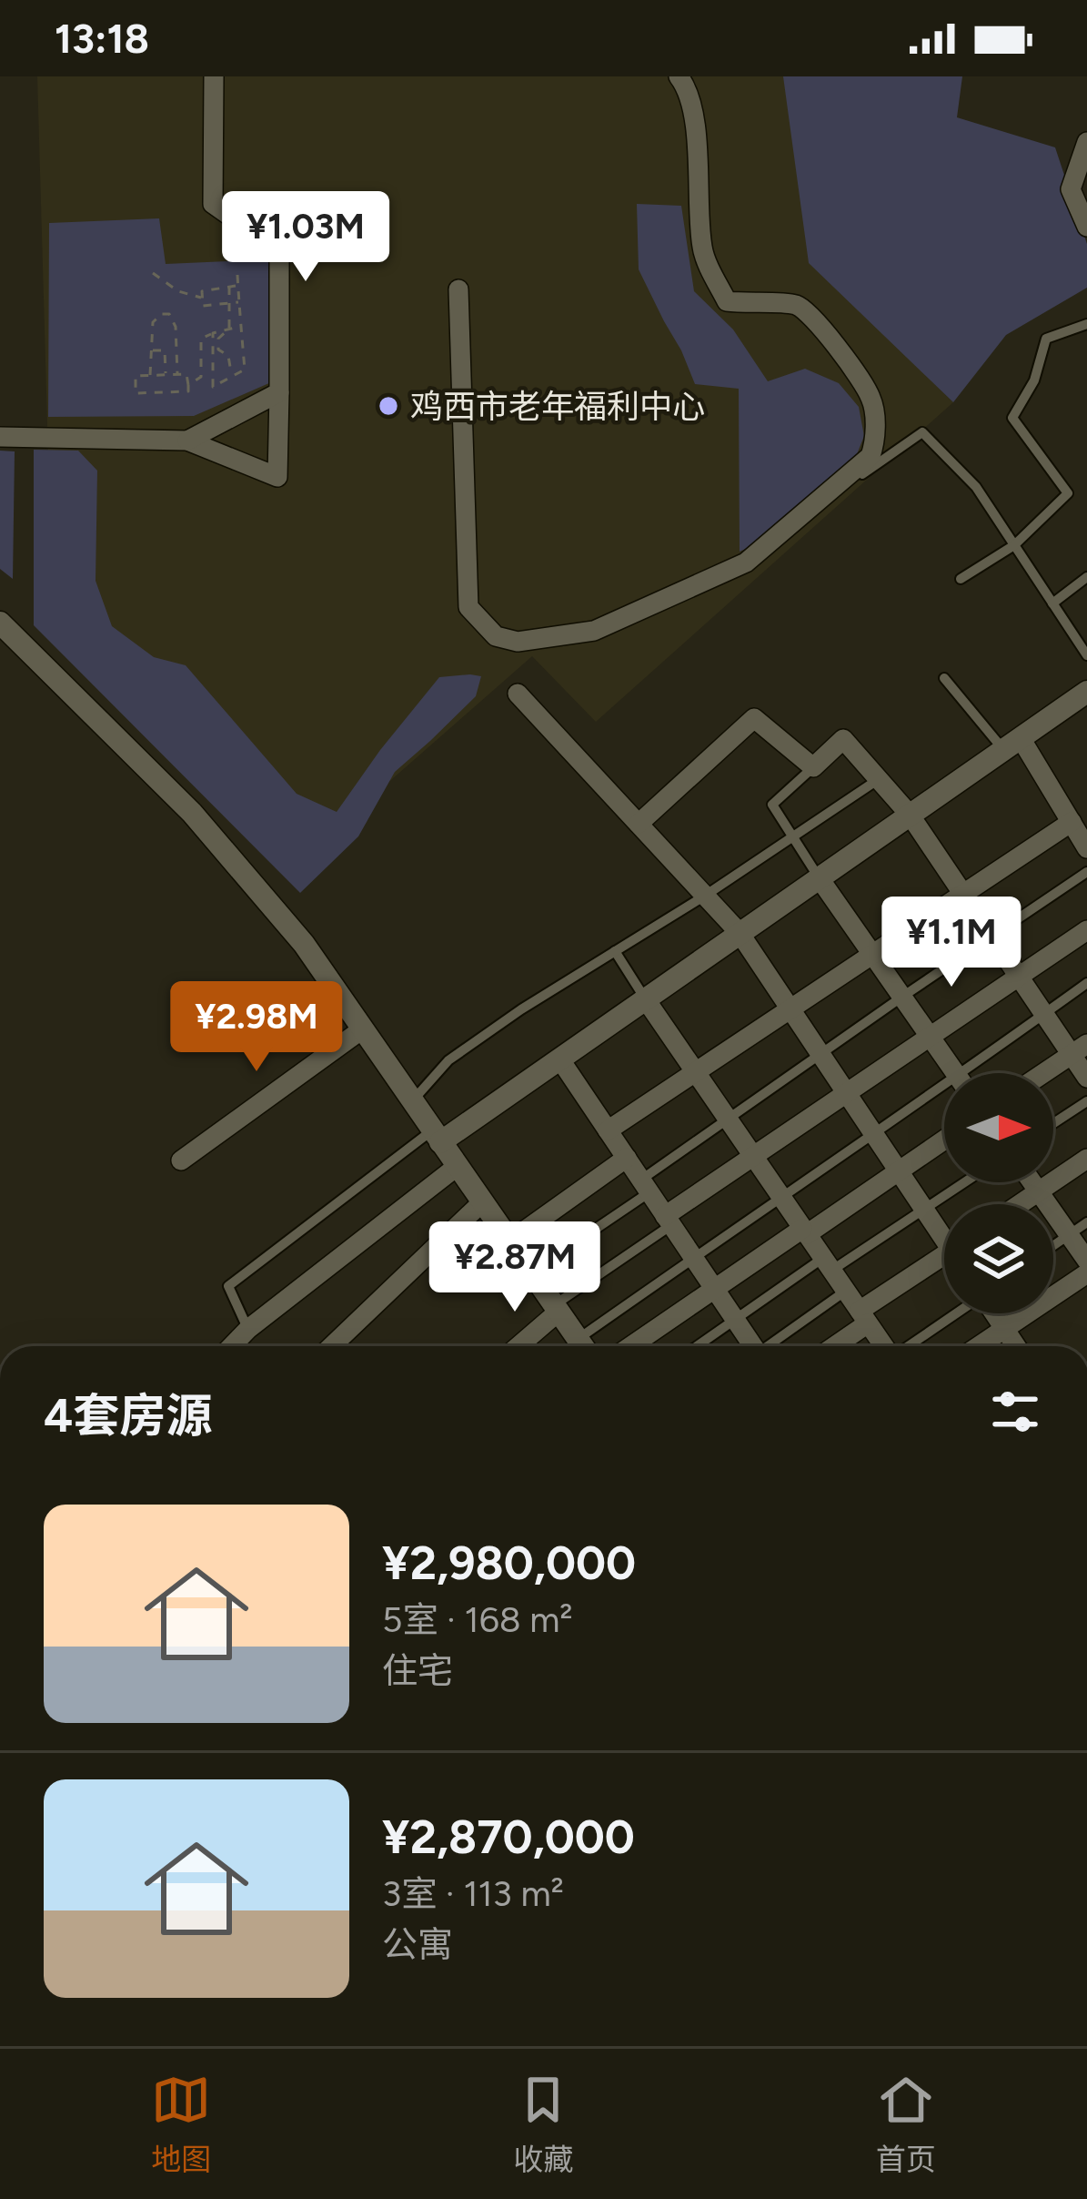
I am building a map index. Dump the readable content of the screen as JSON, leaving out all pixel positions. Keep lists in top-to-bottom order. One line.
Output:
{"places":["鸡西市老年福利中心"],"north":"right","page":{"status":"13:18","price":["¥1.03M","¥1.1M","¥2.98M","¥2.87M"],"heading":"4套房源","list":[{"name":"¥2,980,000","note":"5室 · 168 m² · 住宅"},{"name":"¥2,870,000","note":"3室 · 113 m² · 公寓"}],"tabs":["地图","收藏","首页"]}}
